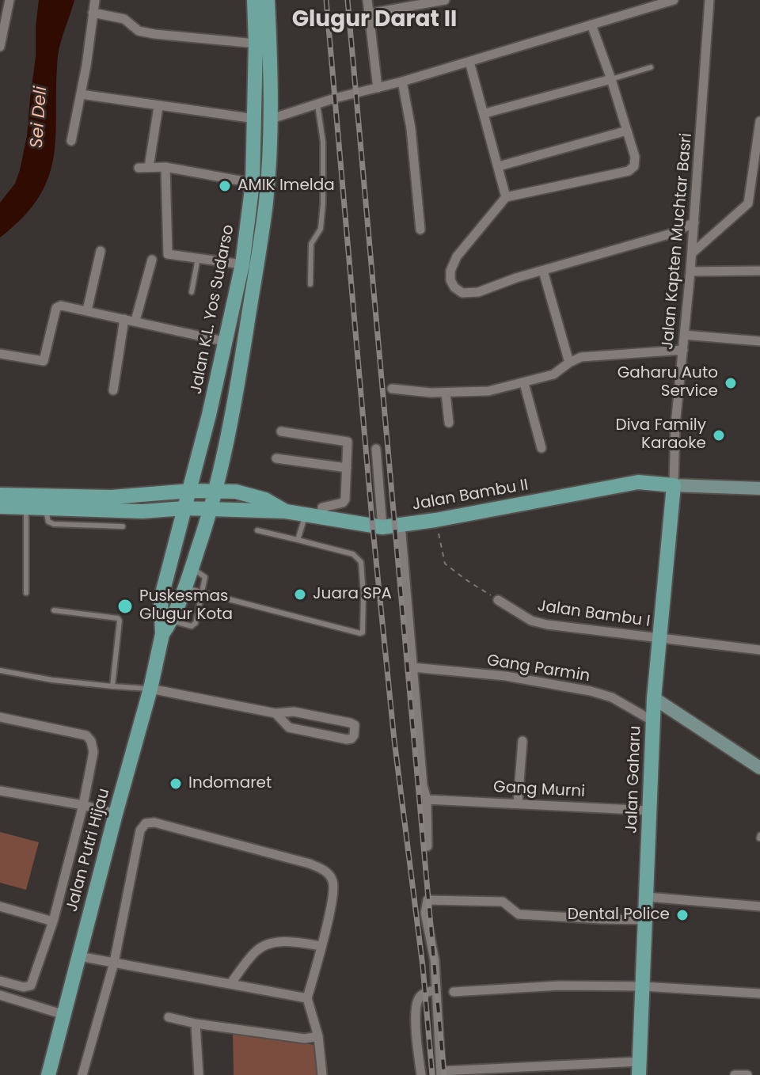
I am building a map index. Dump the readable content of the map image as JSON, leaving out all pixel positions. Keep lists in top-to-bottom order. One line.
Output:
{"streets":{"main road":["Jalan K.L. Yos Sudarso","Jalan Bambu II","Jalan Gaharu","Jalan Putri Hijau"],"street":["Jalan Kapten Muchtar Basri","Jalan Bambu I","Gang Parmin","Gang Murni"]},"crossings":[["Jalan Kapten Muchtar Basri","Jalan Bambu II"],["Jalan Kapten Muchtar Basri","Jalan Gaharu"],["Jalan K.L. Yos Sudarso","Jalan Bambu II"],["Jalan K.L. Yos Sudarso","Jalan Putri Hijau"],["Jalan Bambu II","Jalan Gaharu"],["Jalan Bambu I","Jalan Gaharu"],["Gang Parmin","Jalan Gaharu"],["Jalan Gaharu","Gang Murni"]],"districts":["Glugur Darat II"],"water":["Sei Deli"],"places":["AMIK Imelda","Gaharu Auto Service","Diva Family Karaoke","Juara SPA","Puskesmas Glugur Kota","Indomaret","Dental Police"]}
